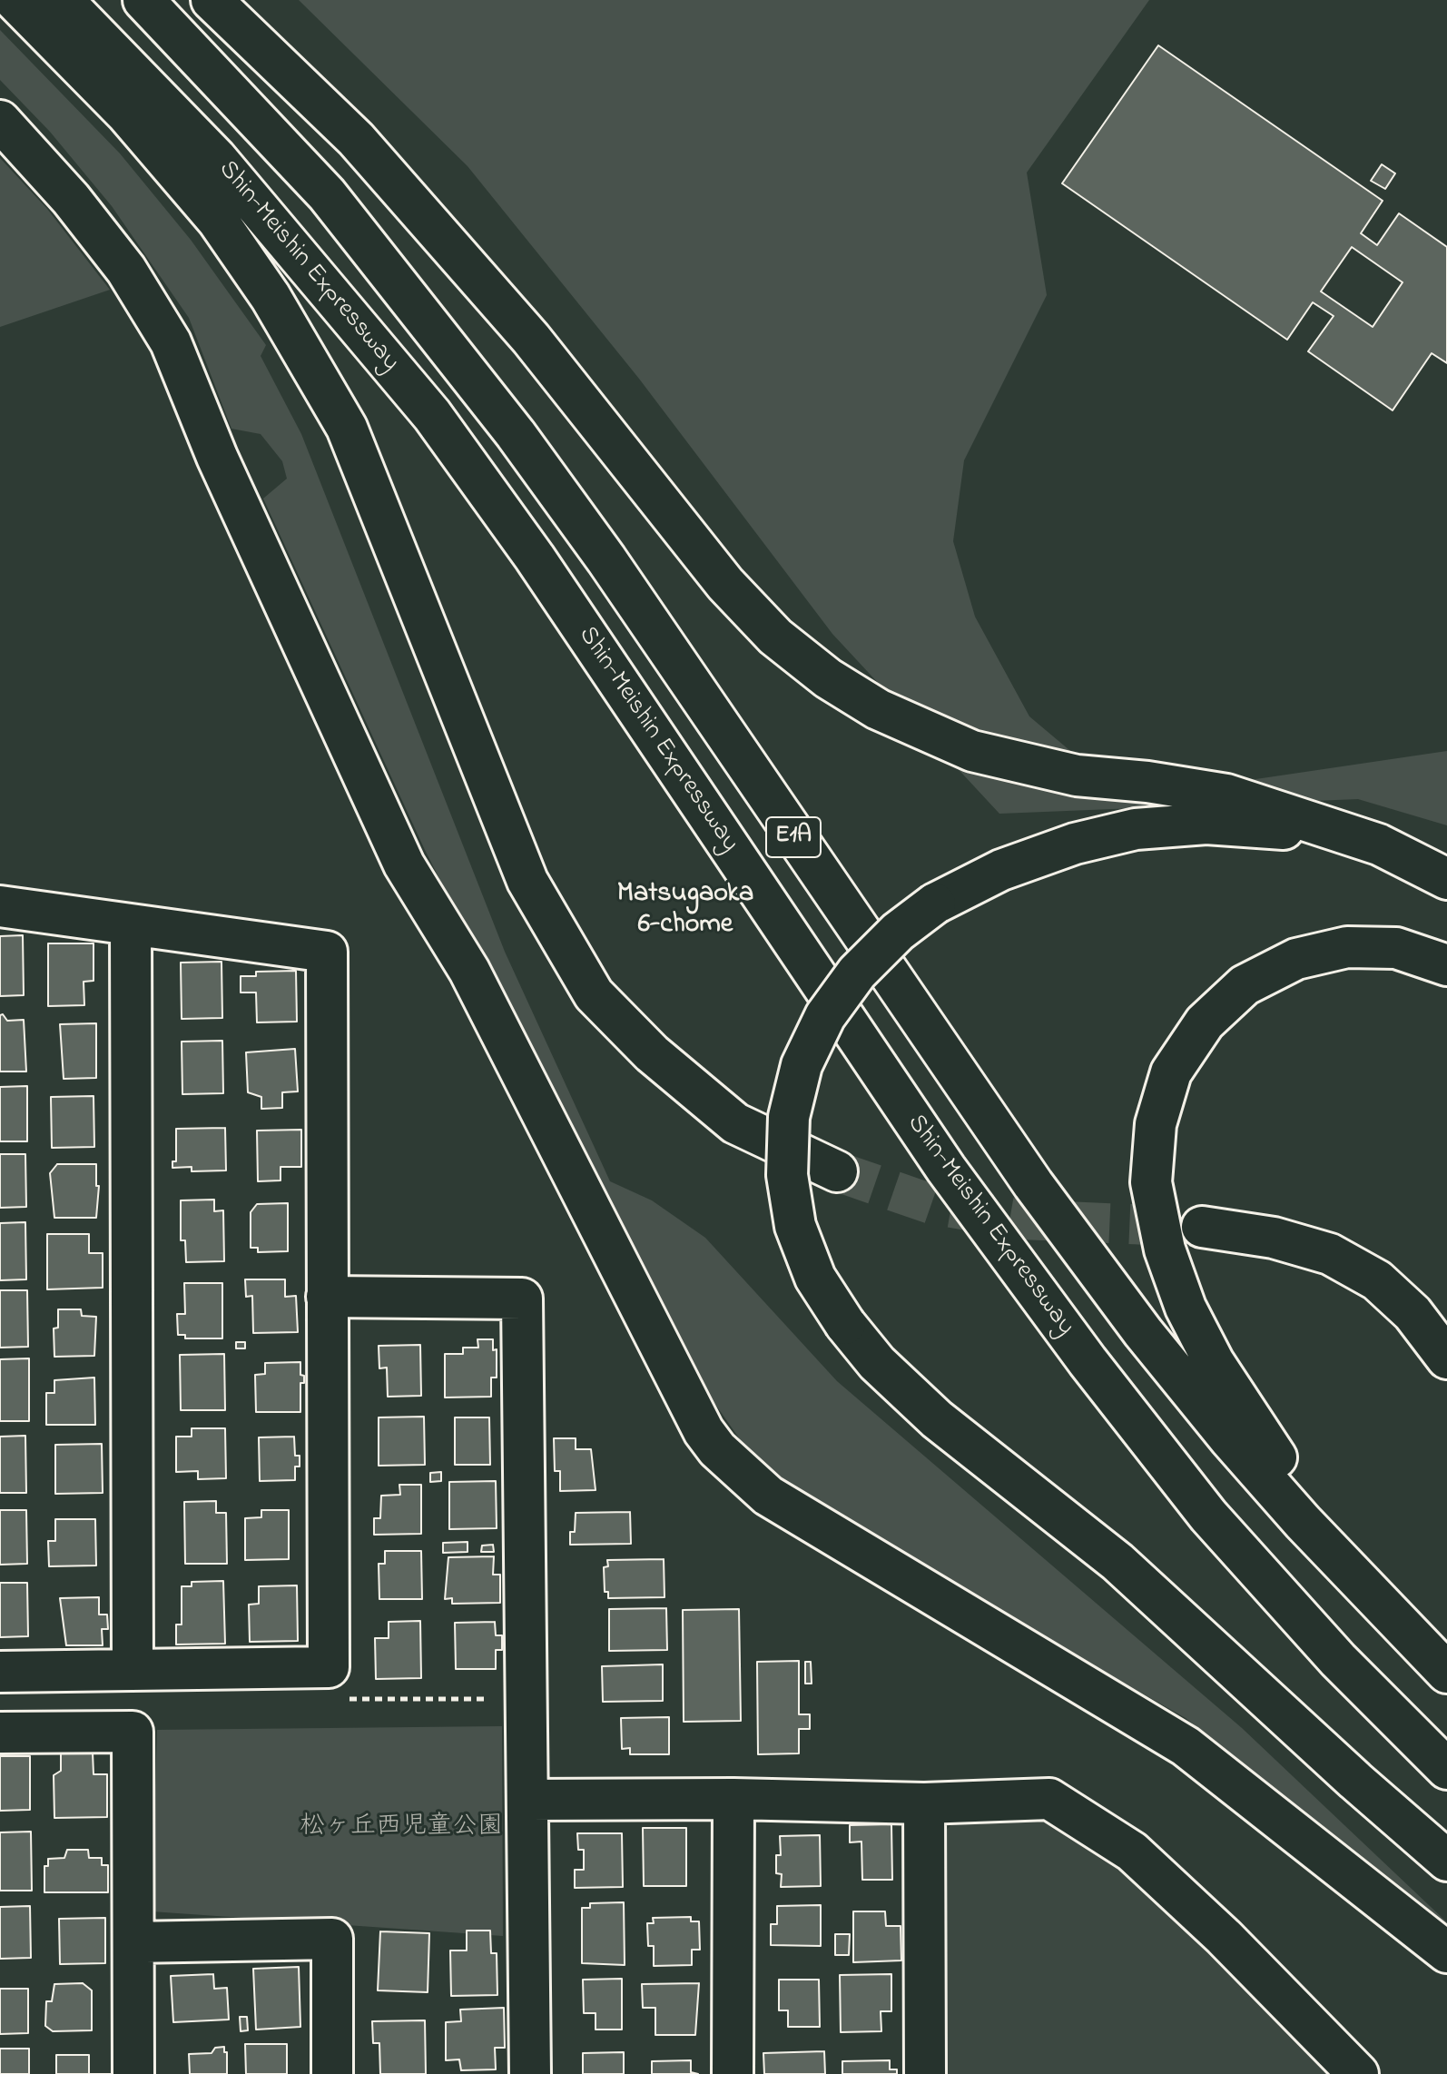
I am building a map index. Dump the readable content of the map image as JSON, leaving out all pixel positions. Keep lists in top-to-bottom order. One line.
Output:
{"streets":{"main road":["Shin-Meishin Expressway","E1A"]},"districts":["Matsugaoka 6-chome"],"parks":["松ヶ丘西児童公園"]}
